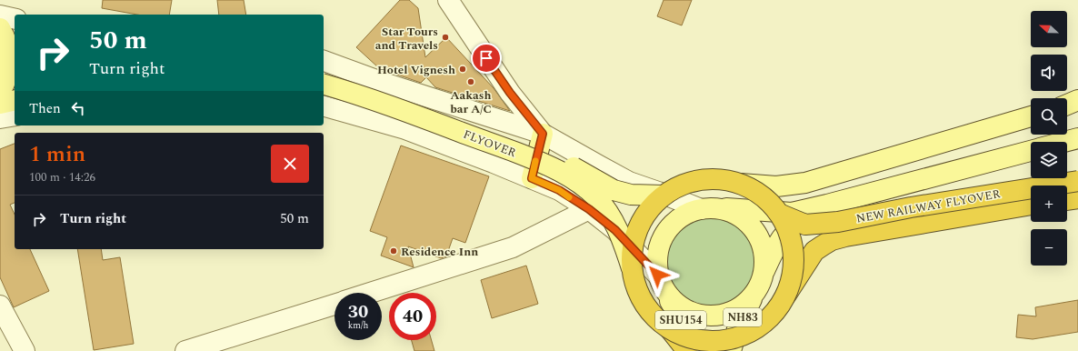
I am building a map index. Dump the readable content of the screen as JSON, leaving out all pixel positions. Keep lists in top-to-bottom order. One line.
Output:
{"streets":{"highway":["NEW RAILWAY FLYOVER"],"main road":["FLYOVER","NH83","SHU154"]},"crossings":[["NEW RAILWAY FLYOVER","NH83"],["NH83","SHU154"]],"places":["Star Tours and Travels","Hotel Vignesh","Aakash bar A/C","Residence Inn"],"north":"left","page":{"map_buttons":["+","−"],"turn":["50 m","Turn right"],"then":"Then","heading":["1 min","100 m · 14:26"],"list":[{"name":"Turn right","value":"50 m"}],"speed":"30 km/h","limit":"40"}}
